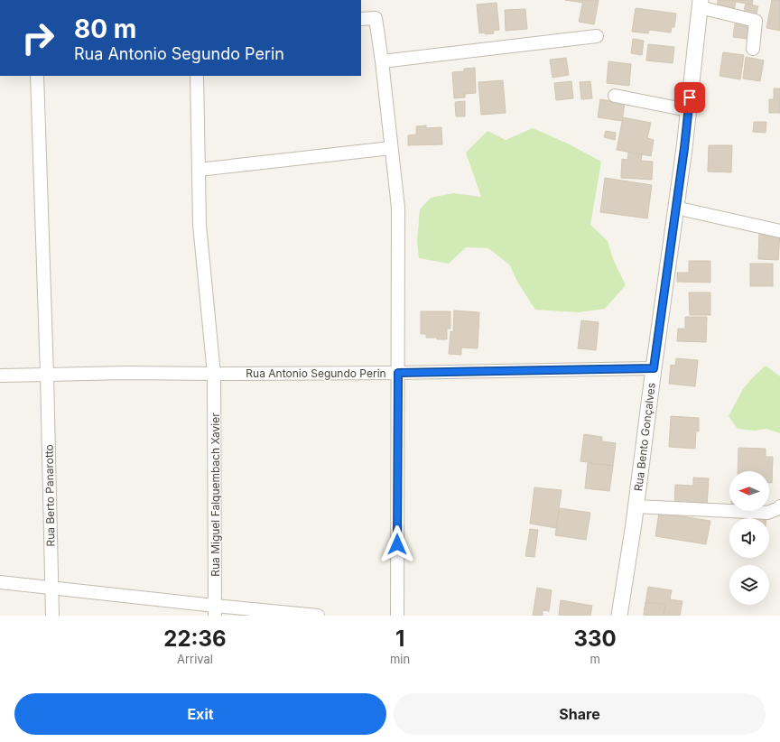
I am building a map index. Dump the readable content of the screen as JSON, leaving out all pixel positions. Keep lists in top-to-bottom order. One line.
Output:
{"streets":{"street":["Rua Antonio Segundo Perin","Rua Bento Gonçalves","Rua Miguel Falquembach Xavier","Rua Berto Panarotto"]},"crossings":[["Rua Antonio Segundo Perin","Rua Bento Gonçalves"],["Rua Antonio Segundo Perin","Rua Miguel Falquembach Xavier"],["Rua Antonio Segundo Perin","Rua Berto Panarotto"]],"north":"left","page":{"turn":["80 m","Rua Antonio Segundo Perin"],"eta":["22:36","Arrival","1","min","330","m"],"buttons":["Exit","Share"]}}
